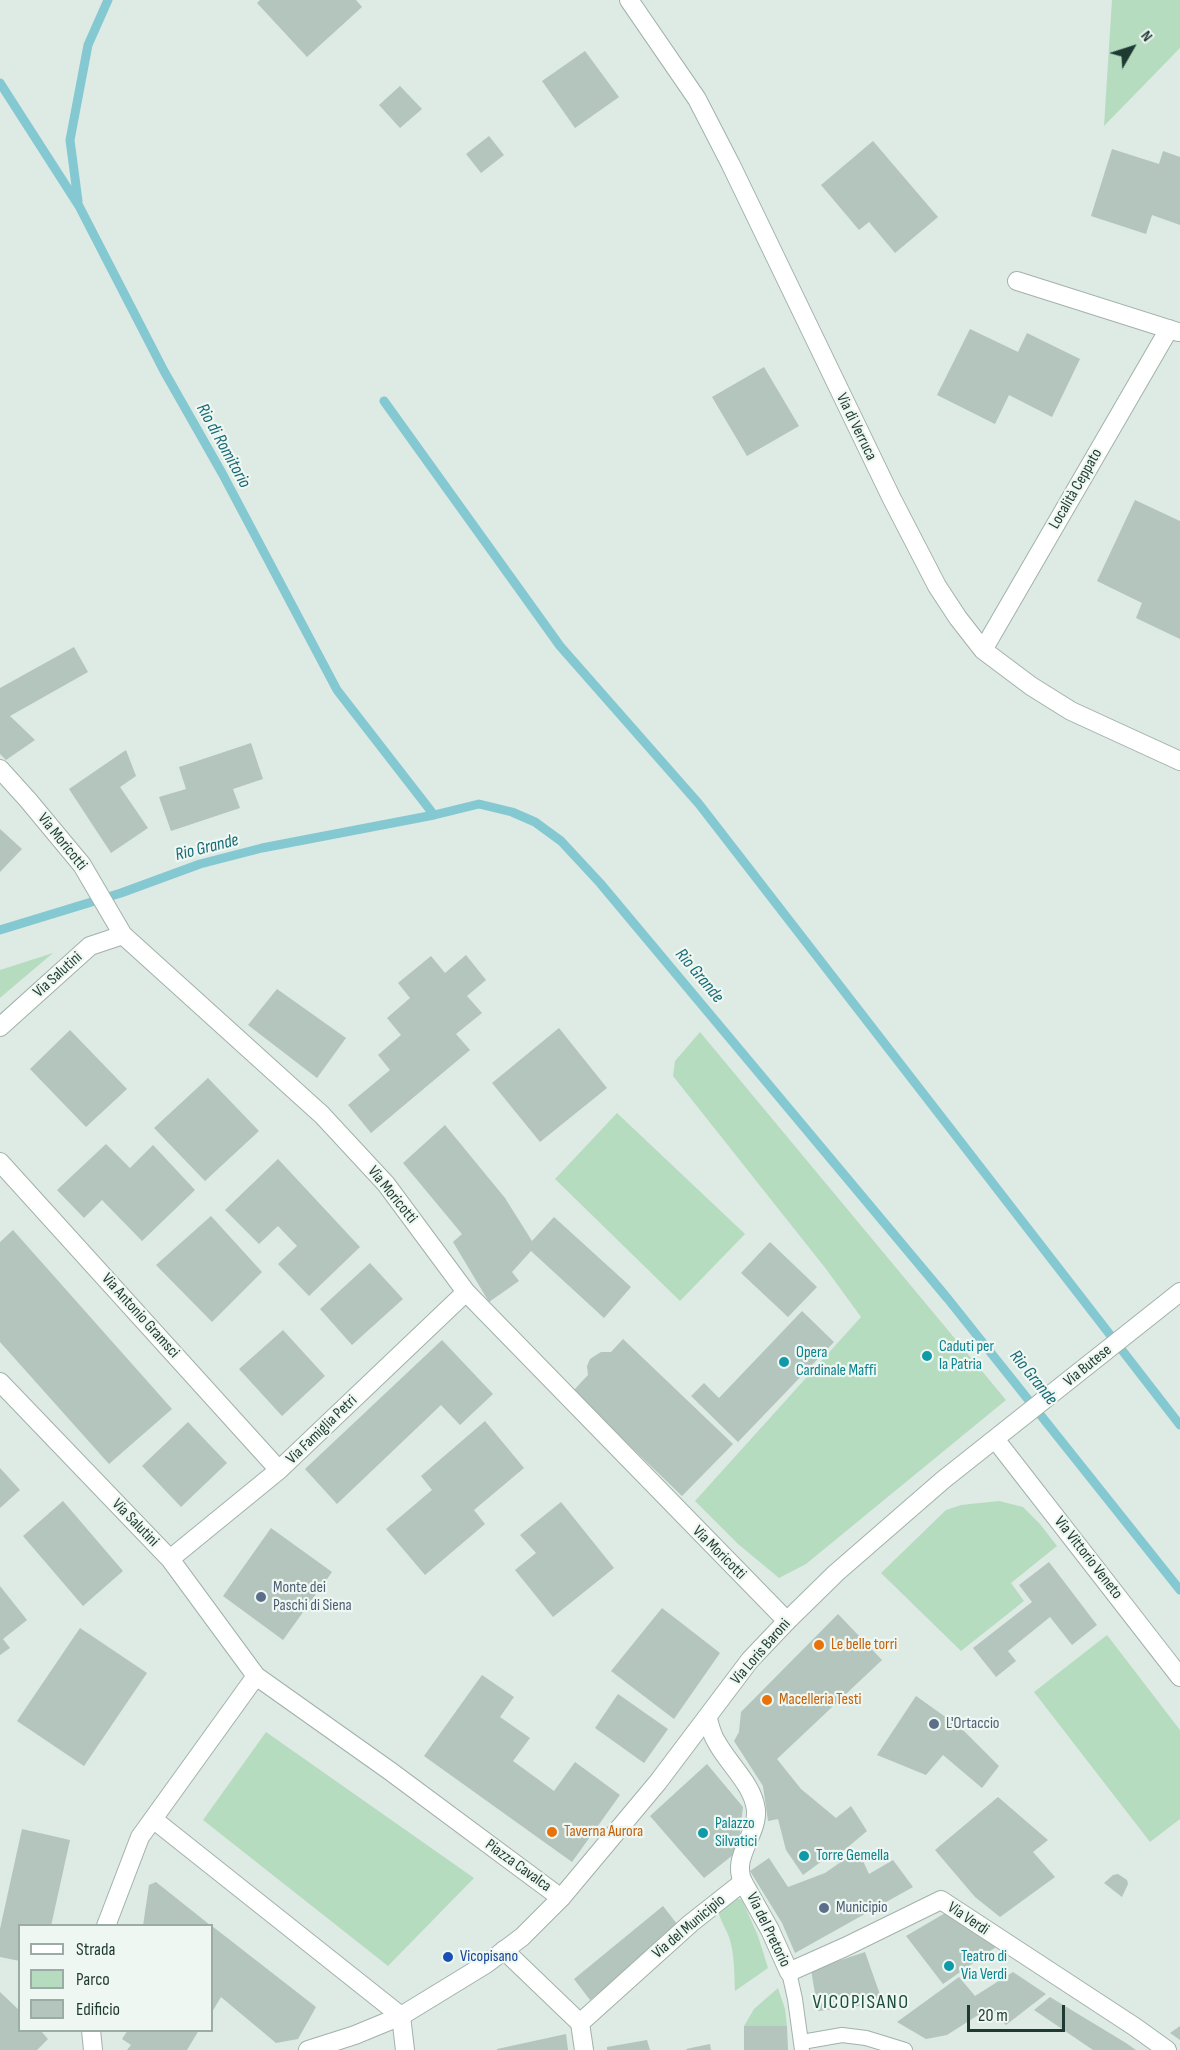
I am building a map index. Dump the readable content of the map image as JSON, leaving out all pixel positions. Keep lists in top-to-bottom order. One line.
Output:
{"streets":{"street":["Via di Verruca","Località Ceppato","Via Moricotti","Via Salutini","Via Antonio Gramsci","Via Butese","Via Famiglia Petri","Via Vittorio Veneto","Via Loris Baroni","Piazza Cavalca","Via Verdi","Via del Municipio","Via del Pretorio"]},"crossings":[["Via di Verruca","Località Ceppato"],["Via Moricotti","Via Salutini"],["Via Moricotti","Via Famiglia Petri"],["Via Moricotti","Via Loris Baroni"],["Via Salutini","Via Famiglia Petri"],["Via Salutini","Piazza Cavalca"],["Via Antonio Gramsci","Via Famiglia Petri"],["Via Butese","Via Vittorio Veneto"],["Via Butese","Via Loris Baroni"],["Via Vittorio Veneto","Via Loris Baroni"],["Via Loris Baroni","Piazza Cavalca"],["Via Verdi","Via del Pretorio"],["Via del Municipio","Via del Pretorio"]],"districts":["VICOPISANO"],"water":["Rio di Romitorio","Rio Grande"],"places":["Caduti per la Patria","Opera Cardinale Maffi","Monte dei Paschi di Siena","Le belle torri","Macelleria Testi","L'Ortaccio","Taverna Aurora","Palazzo Silvatici","Torre Gemella","Municipio","Vicopisano","Teatro di Via Verdi"],"legend":["Strada","Parco","Edificio"],"scale_bar":"20 m","north":"top right"}
